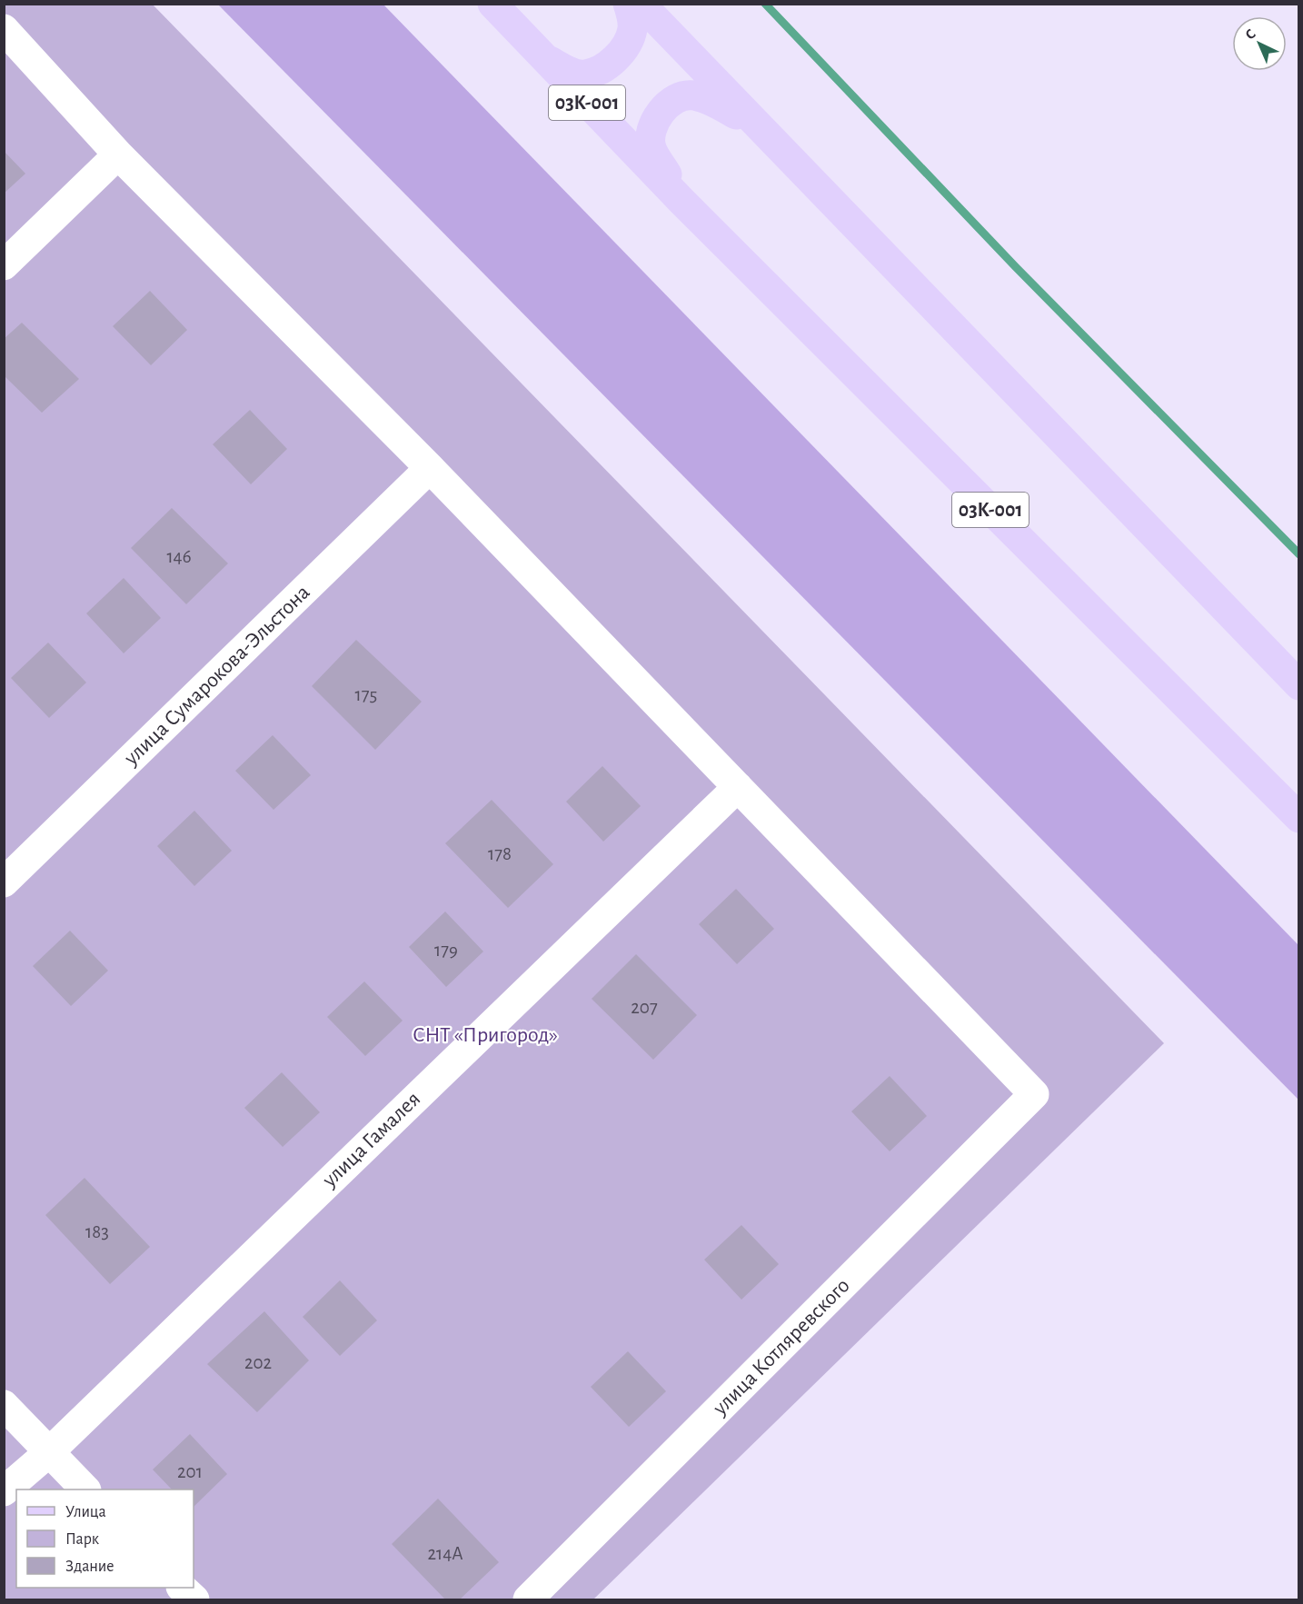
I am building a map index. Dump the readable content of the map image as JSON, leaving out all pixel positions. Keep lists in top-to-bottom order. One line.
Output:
{"streets":{"main road":["03К-001"],"street":["улица Сумарокова-Эльстона","улица Гамалея","улица Котляревского"]},"crossings":[["улица Гамалея","улица Котляревского"]],"parks":["СНТ «Пригород»"],"house_numbers":["146","175","178","179","207","183","202","201","214А"],"legend":["Улица","Парк","Здание"],"north":"top left"}
